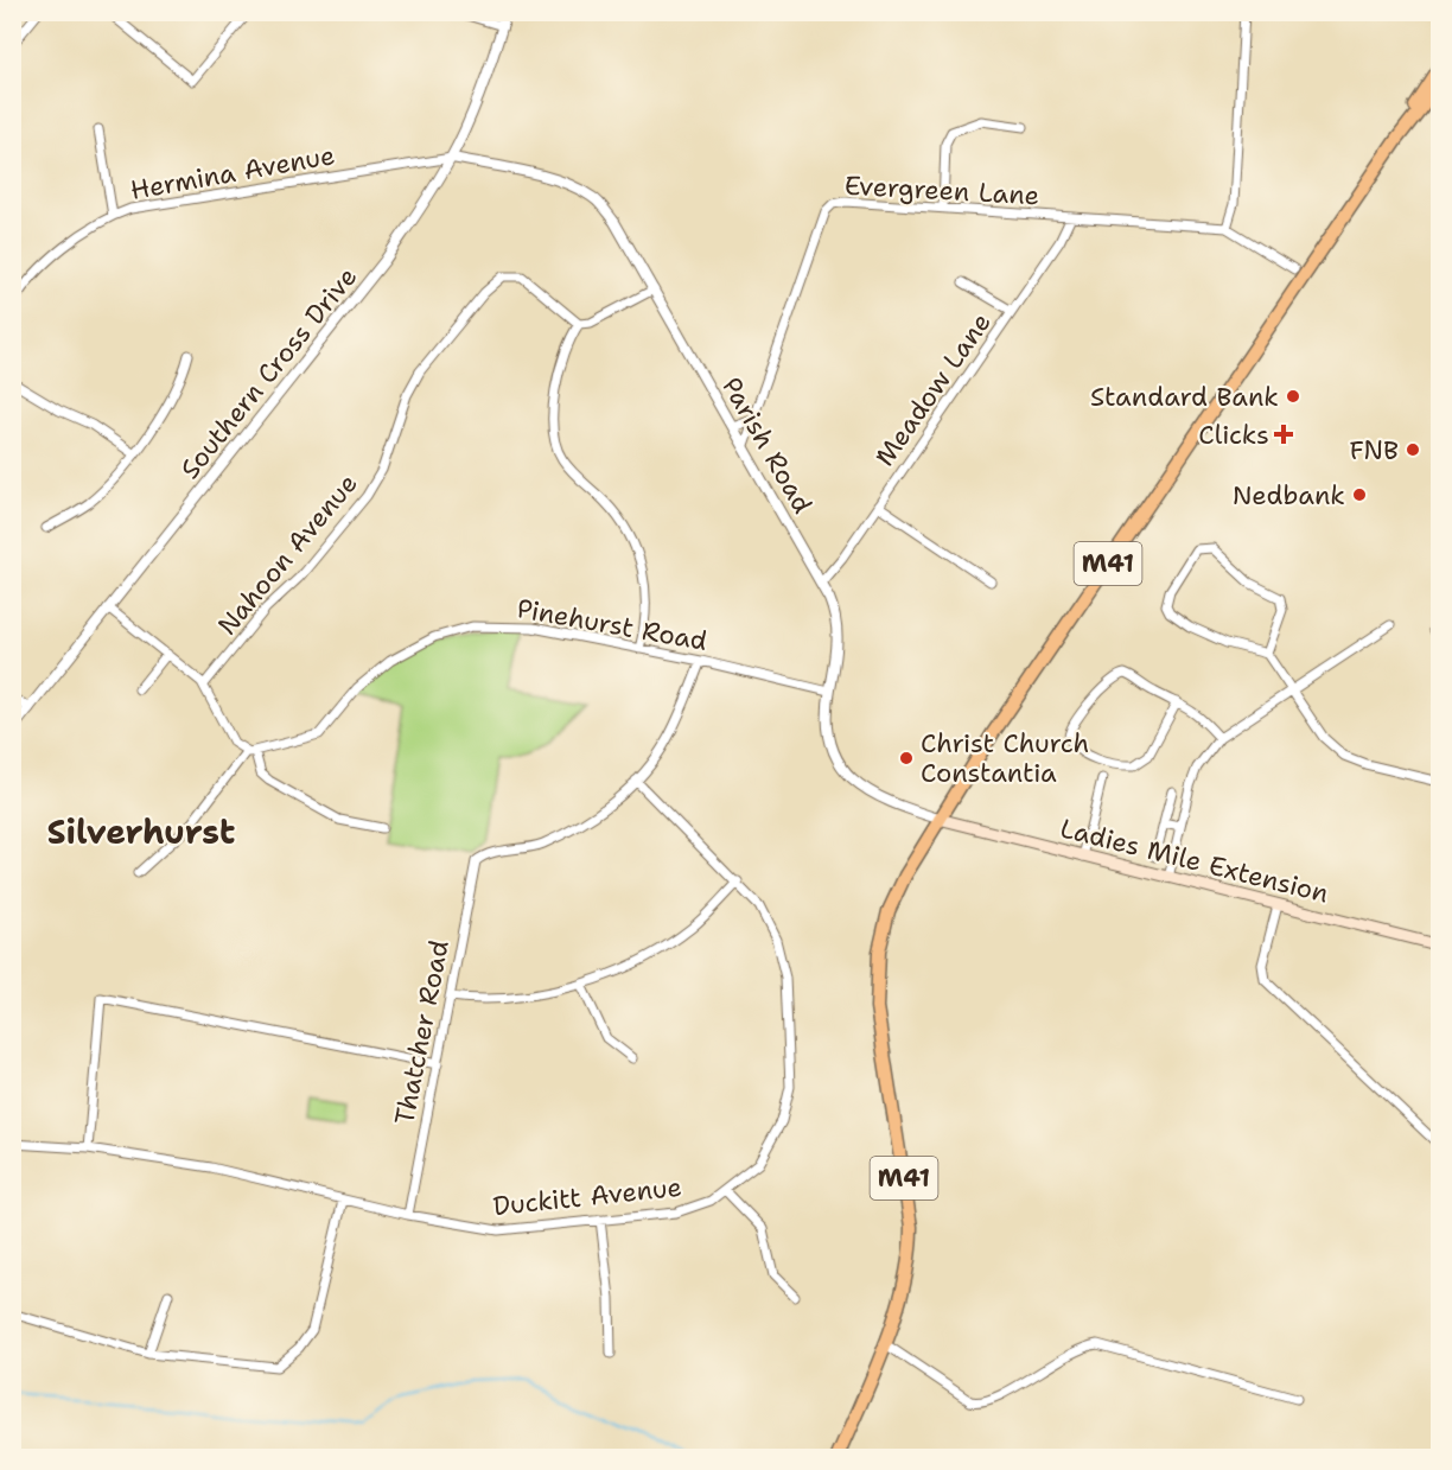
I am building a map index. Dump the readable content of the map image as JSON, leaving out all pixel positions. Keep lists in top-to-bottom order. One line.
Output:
{"streets":{"main road":["M41","Ladies Mile Extension"],"street":["Hermina Avenue","Evergreen Lane","Southern Cross Drive","Meadow Lane","Parish Road","Nahoon Avenue","Pinehurst Road","Thatcher Road","Duckitt Avenue"]},"crossings":[["Hermina Avenue","Southern Cross Drive"],["Hermina Avenue","Parish Road"],["Evergreen Lane","Meadow Lane"],["Evergreen Lane","Parish Road"],["Southern Cross Drive","Parish Road"],["Meadow Lane","Parish Road"],["Parish Road","M41"],["Parish Road","Pinehurst Road"],["Parish Road","Ladies Mile Extension"],["M41","Ladies Mile Extension"],["Thatcher Road","Duckitt Avenue"]],"districts":["Silverhurst"],"places":{"other":["Standard Bank","FNB","Nedbank","Christ Church Constantia"],"health":["Clicks"]}}
